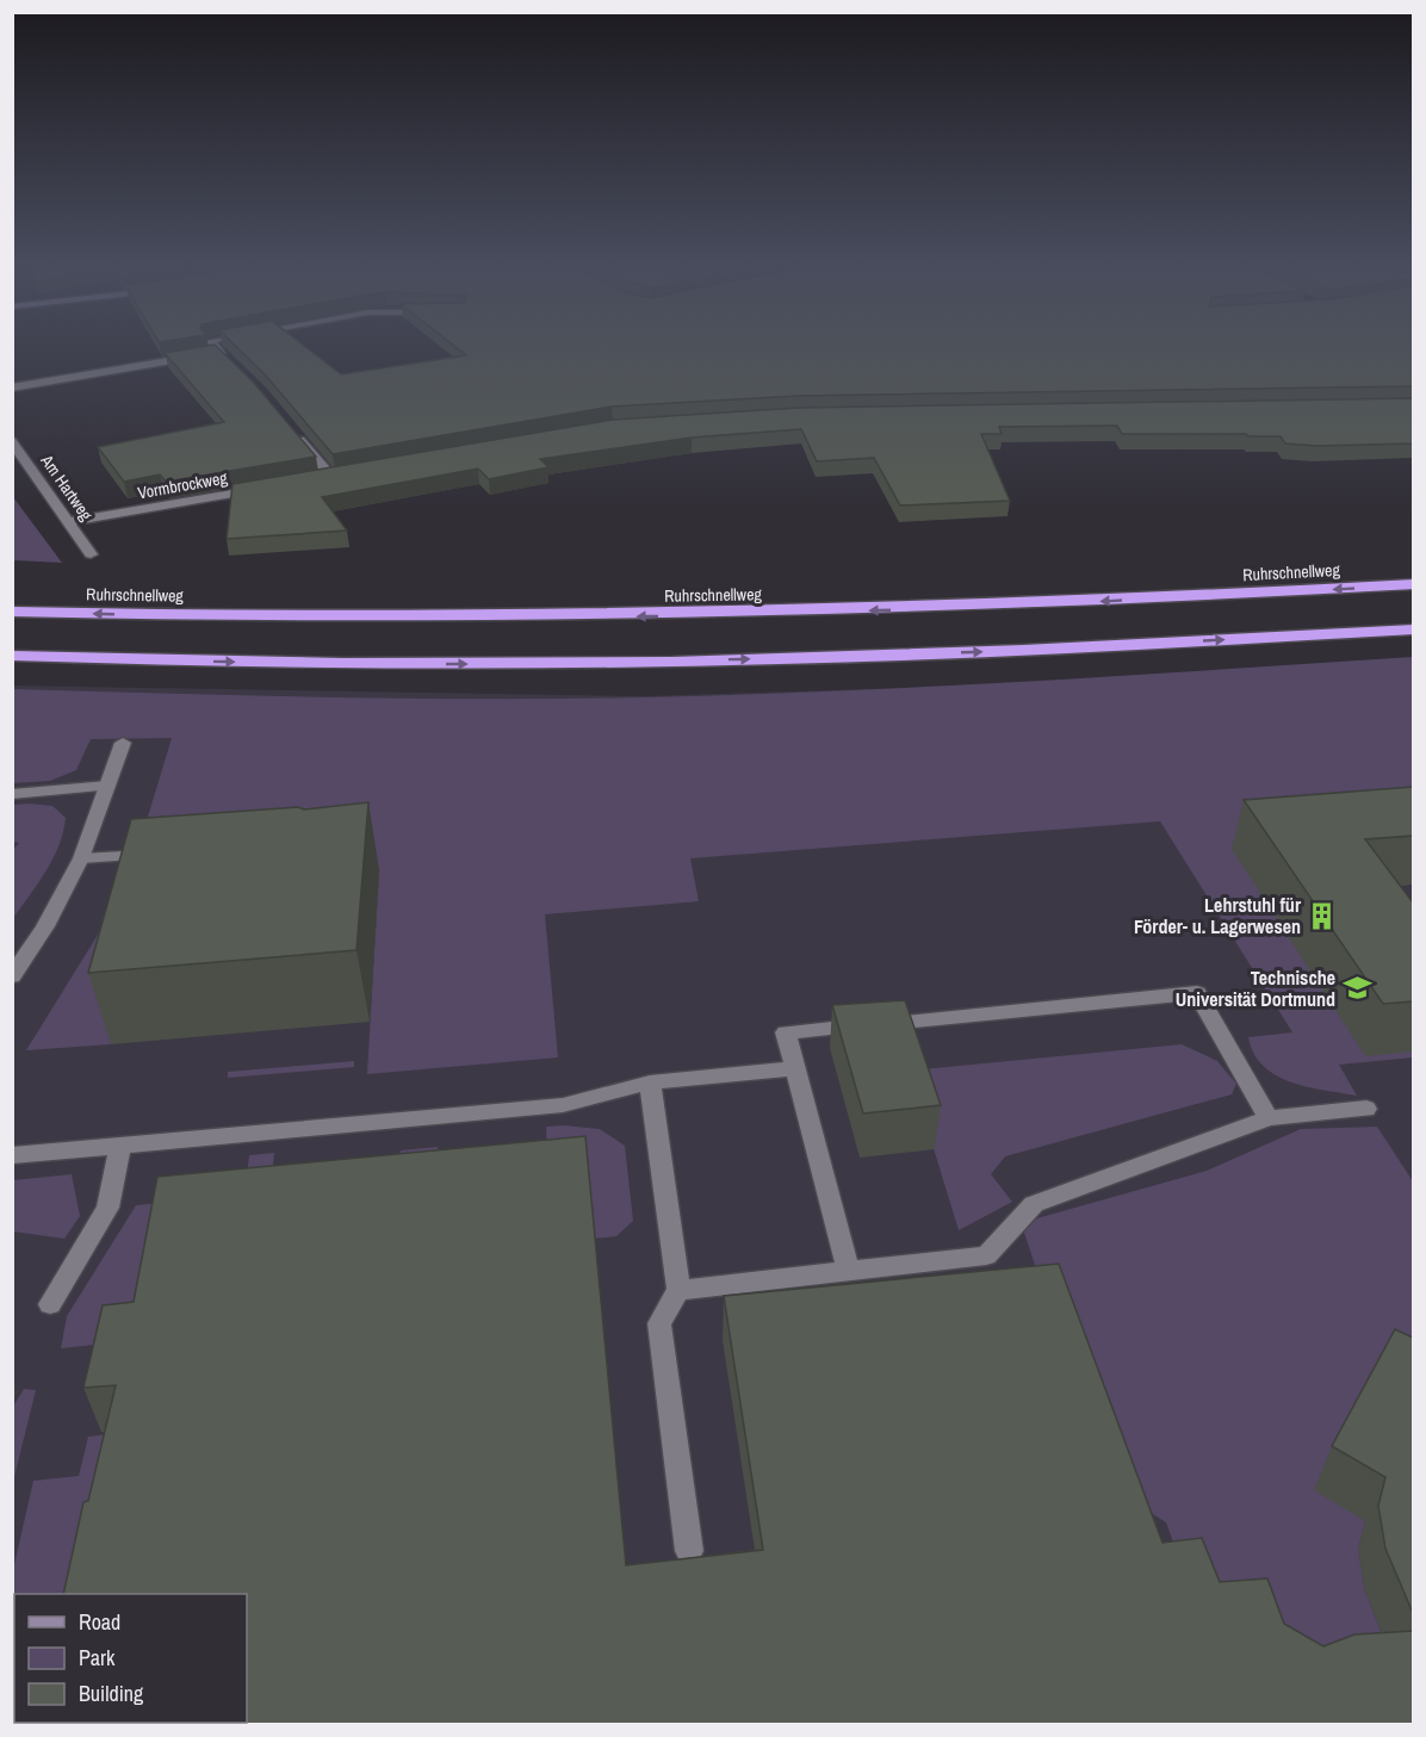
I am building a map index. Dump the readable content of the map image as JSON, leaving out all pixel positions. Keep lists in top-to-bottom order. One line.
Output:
{"streets":{"highway":["Ruhrschnellweg"],"street":["Vormbrockweg","Am Hartweg"]},"crossings":[["Vormbrockweg","Am Hartweg"]],"places":{"building":["Lehrstuhl für Förder- u. Lagerwesen"],"school or university":["Technische Universität Dortmund"]},"legend":["Road","Park","Building"]}
